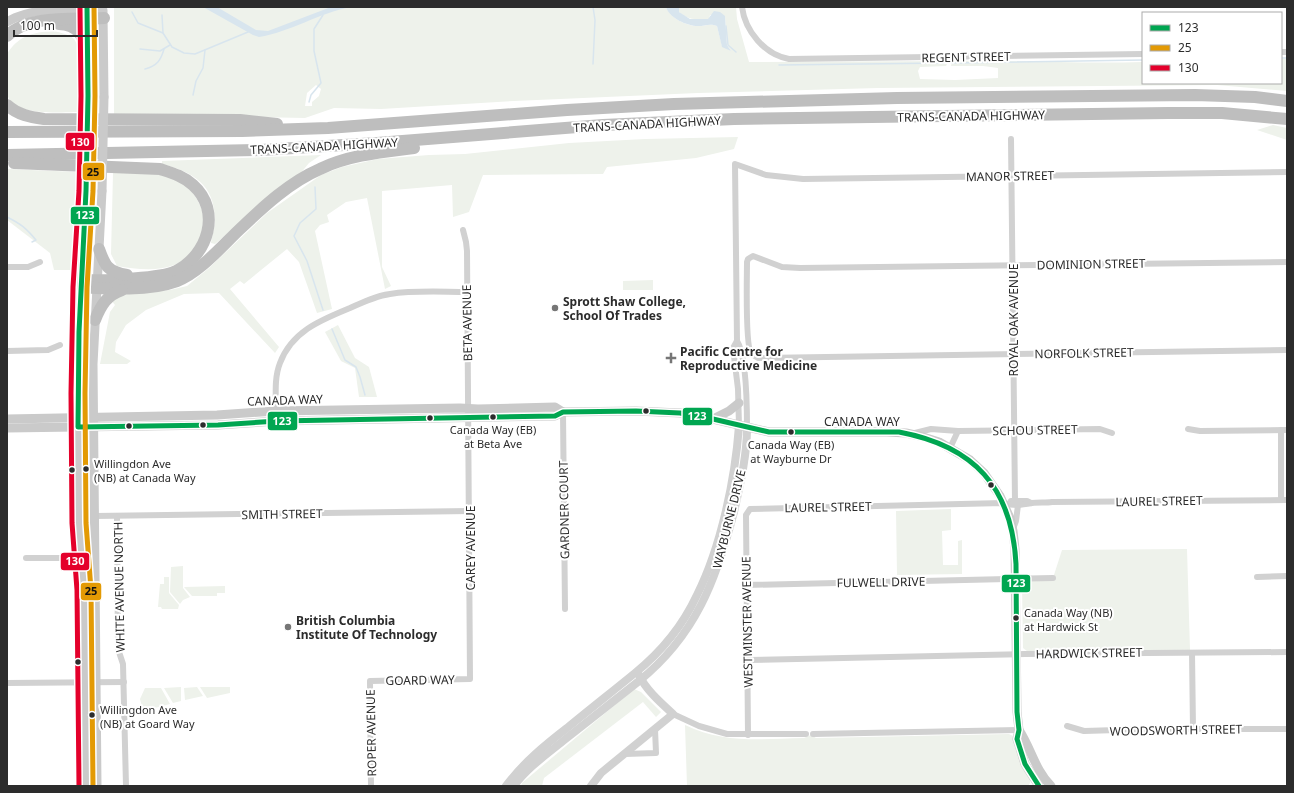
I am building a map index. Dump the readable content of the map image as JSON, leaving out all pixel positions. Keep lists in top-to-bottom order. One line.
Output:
{"streets":{"highway":["TRANS-CANADA HIGHWAY"],"main road":["CANADA WAY"],"street":["REGENT STREET","MANOR STREET","DOMINION STREET","ROYAL OAK AVENUE","BETA AVENUE","NORFOLK STREET","SCHOU STREET","LAUREL STREET","GARDNER COURT","SMITH STREET","WAYBURNE DRIVE","CAREY AVENUE","FULWELL DRIVE","WHITE AVENUE NORTH","WESTMINSTER AVENUE","HARDWICK STREET","GOARD WAY","WOODSWORTH STREET","ROPER AVENUE"]},"crossings":[["MANOR STREET","ROYAL OAK AVENUE"],["MANOR STREET","WAYBURNE DRIVE"],["DOMINION STREET","ROYAL OAK AVENUE"],["DOMINION STREET","NORFOLK STREET"],["ROYAL OAK AVENUE","NORFOLK STREET"],["ROYAL OAK AVENUE","CANADA WAY"],["ROYAL OAK AVENUE","SCHOU STREET"],["ROYAL OAK AVENUE","LAUREL STREET"],["BETA AVENUE","CANADA WAY"],["BETA AVENUE","CAREY AVENUE"],["CANADA WAY","SCHOU STREET"],["CANADA WAY","LAUREL STREET"],["CANADA WAY","GARDNER COURT"],["CANADA WAY","WAYBURNE DRIVE"],["CANADA WAY","CAREY AVENUE"],["CANADA WAY","FULWELL DRIVE"],["CANADA WAY","HARDWICK STREET"],["LAUREL STREET","WESTMINSTER AVENUE"],["SMITH STREET","CAREY AVENUE"],["SMITH STREET","WHITE AVENUE NORTH"],["CAREY AVENUE","GOARD WAY"],["FULWELL DRIVE","WESTMINSTER AVENUE"],["WESTMINSTER AVENUE","HARDWICK STREET"],["GOARD WAY","ROPER AVENUE"]],"places":{"other":["Sprott Shaw College, School Of Trades","Canada Way (EB) at Beta Ave","Canada Way (EB) at Wayburne Dr","Willingdon Ave (NB) at Canada Way","Canada Way (NB) at Hardwick St","British Columbia Institute Of Technology","Willingdon Ave (NB) at Goard Way"],"health":["Pacific Centre for Reproductive Medicine"]},"lines":["transit line 123","transit line 25","transit line 130"],"legend":["123","25","130"],"scale_bar":"100 m"}
